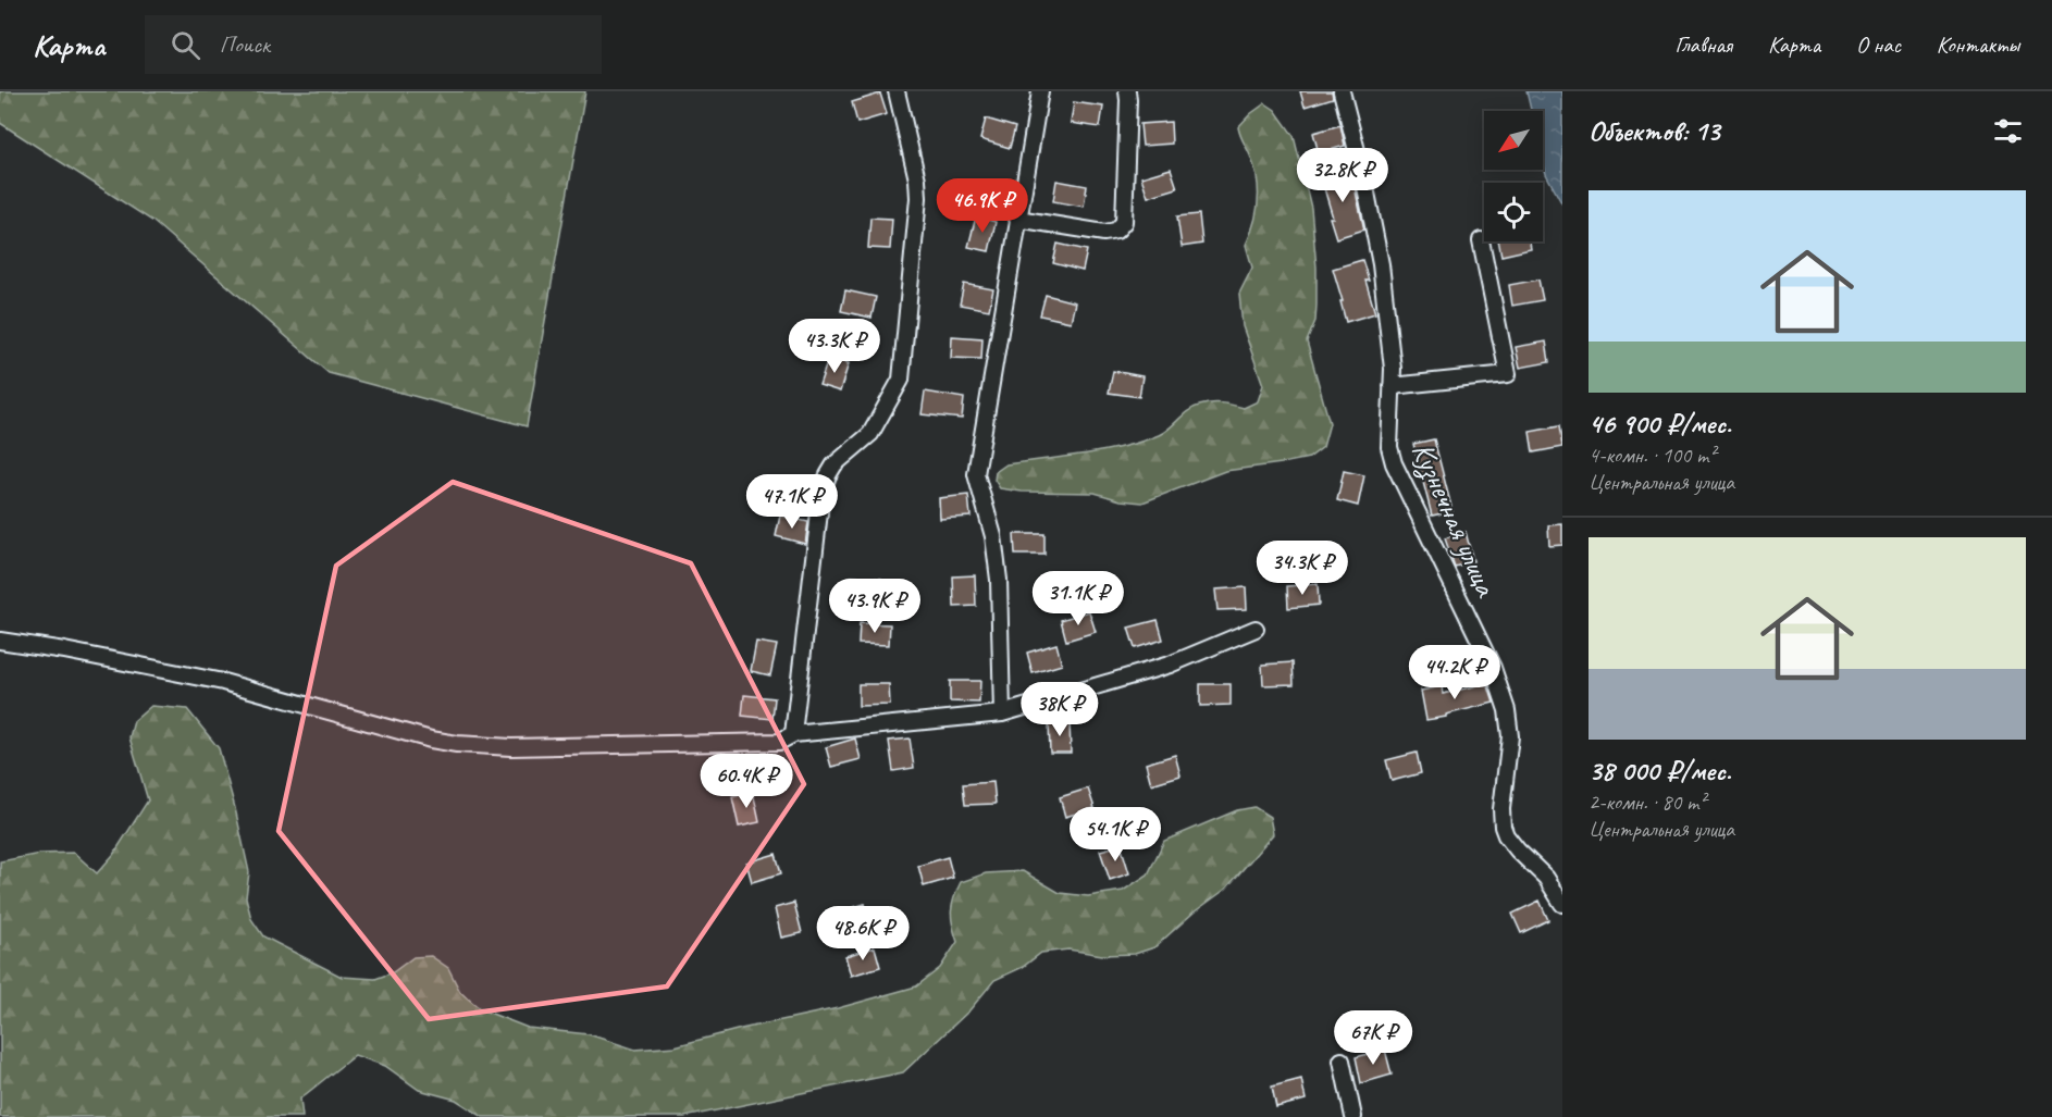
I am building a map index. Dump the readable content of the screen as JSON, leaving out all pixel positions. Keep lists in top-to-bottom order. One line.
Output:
{"streets":{"street":["Кузнечная улица"]},"north":"bottom left","page":{"header":"Карта","search":"Поиск","nav":["Главная","Карта","О нас","Контакты"],"heading":"Объектов: 13","price":["32.8K ₽","46.9K ₽","43.3K ₽","47.1K ₽","34.3K ₽","31.1K ₽","43.9K ₽","44.2K ₽","38K ₽","60.4K ₽","54.1K ₽","48.6K ₽","67K ₽"],"list":[{"name":"46 900 ₽/мес.","note":"4-комн. · 100 m² · Центральная улица"},{"name":"38 000 ₽/мес.","note":"2-комн. · 80 m² · Центральная улица"}]}}
